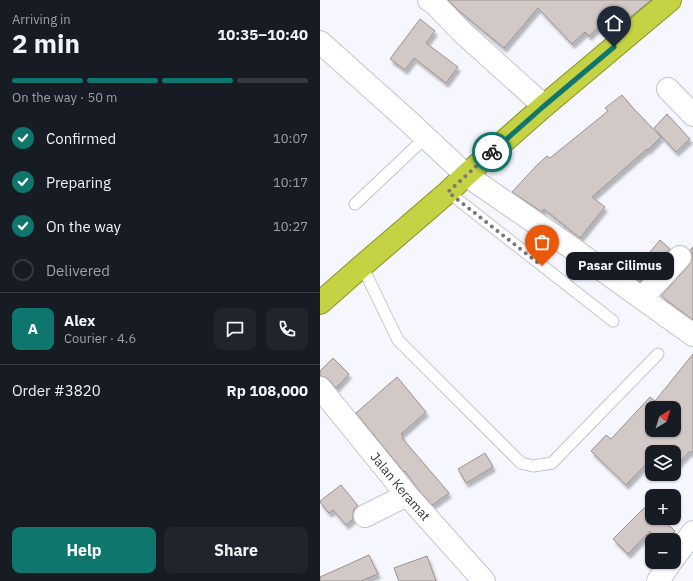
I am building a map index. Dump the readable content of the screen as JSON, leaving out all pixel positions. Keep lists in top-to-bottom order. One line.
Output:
{"streets":{"street":["Jalan Keramat"]},"places":["Pasar Cilimus"],"north":"top right","page":{"heading":["2 min","Arriving in","10:35–10:40"],"panel":["Alex","Courier · 4.6","Order #3820","Rp 108,000"],"bar":"On the way · 50 m","list":[["Confirmed","10:07"],["Preparing","10:17"],["On the way","10:27"],"Delivered"],"bubble":"Pasar Cilimus","round":"A","map_buttons":["+","−"],"buttons":["Help","Share"]}}
